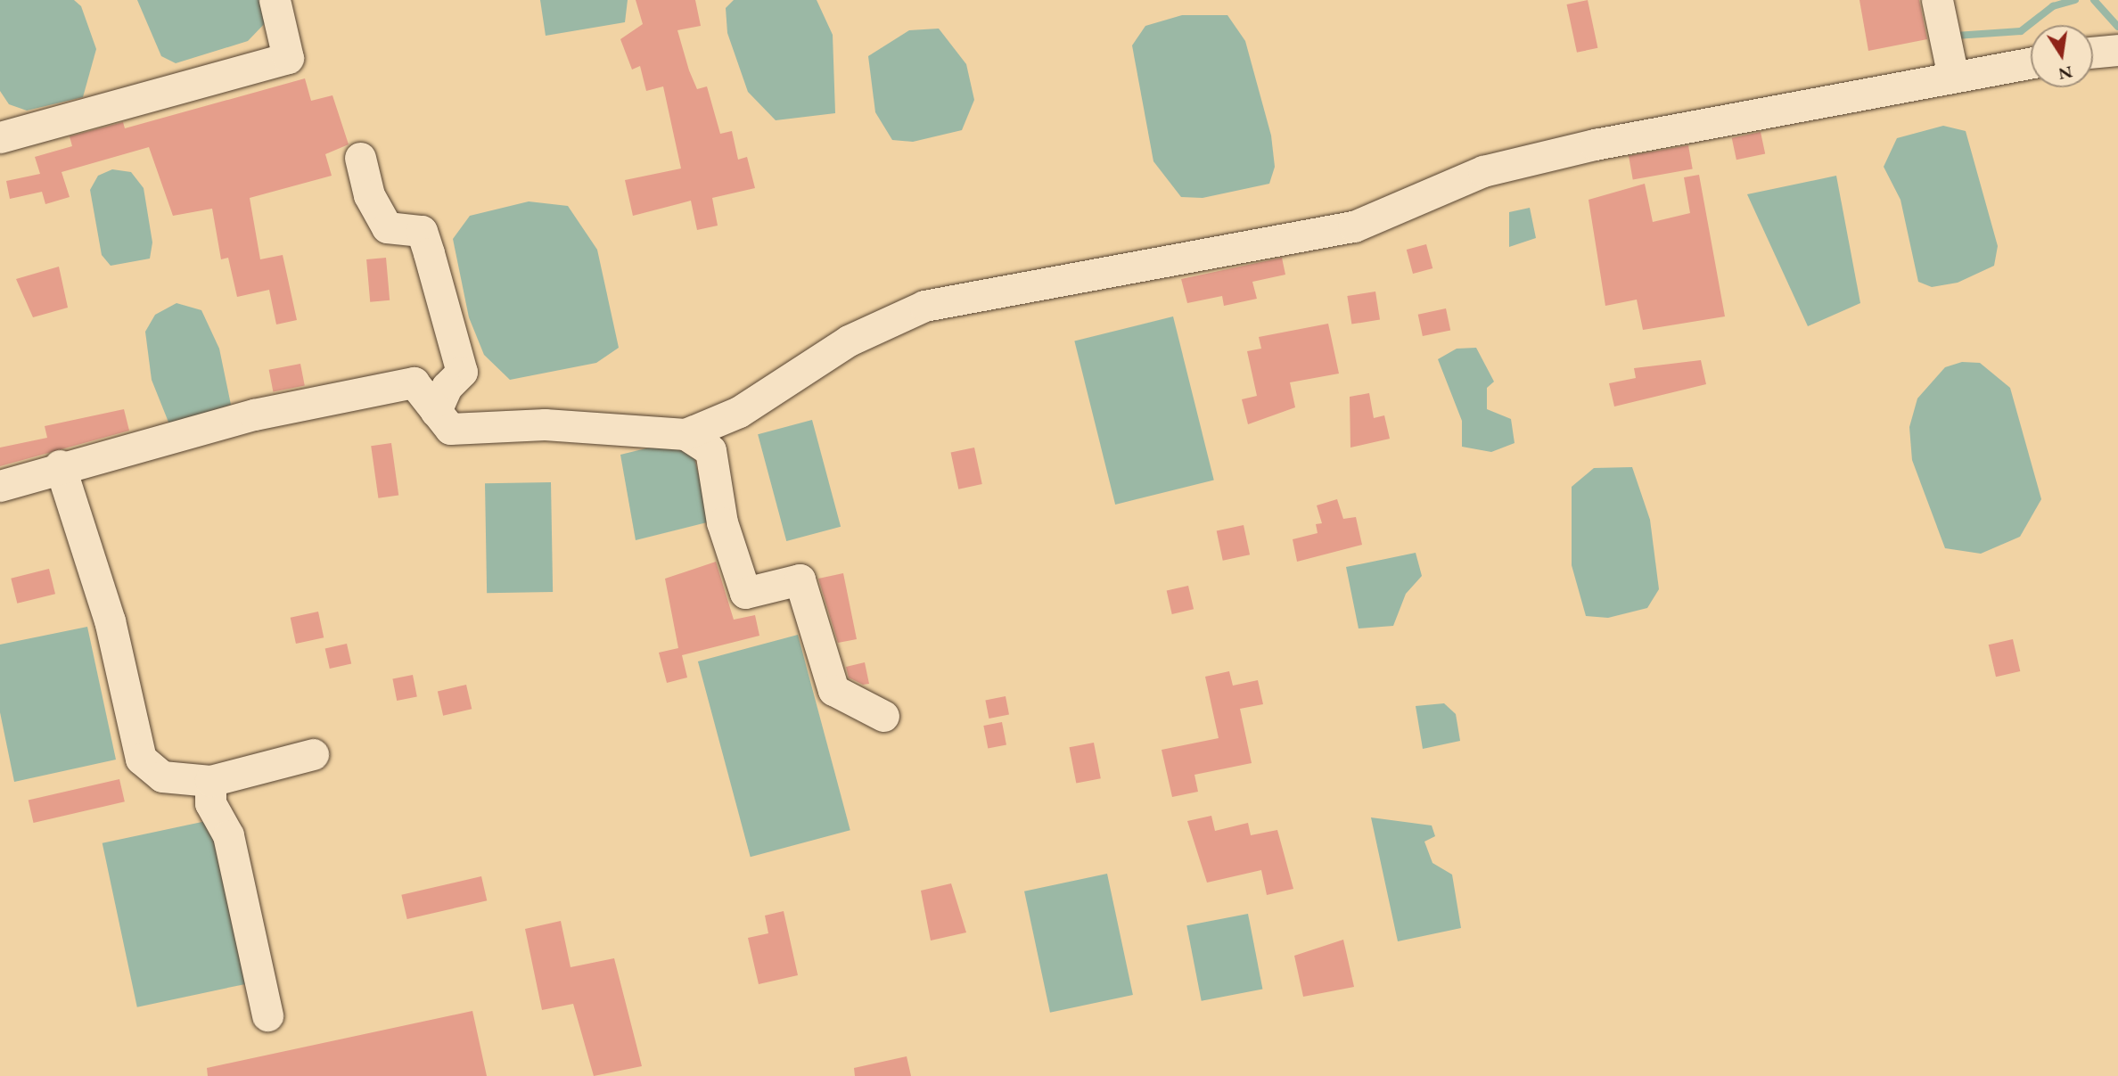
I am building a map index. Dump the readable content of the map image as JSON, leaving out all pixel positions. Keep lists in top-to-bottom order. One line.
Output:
{"north":"bottom"}
